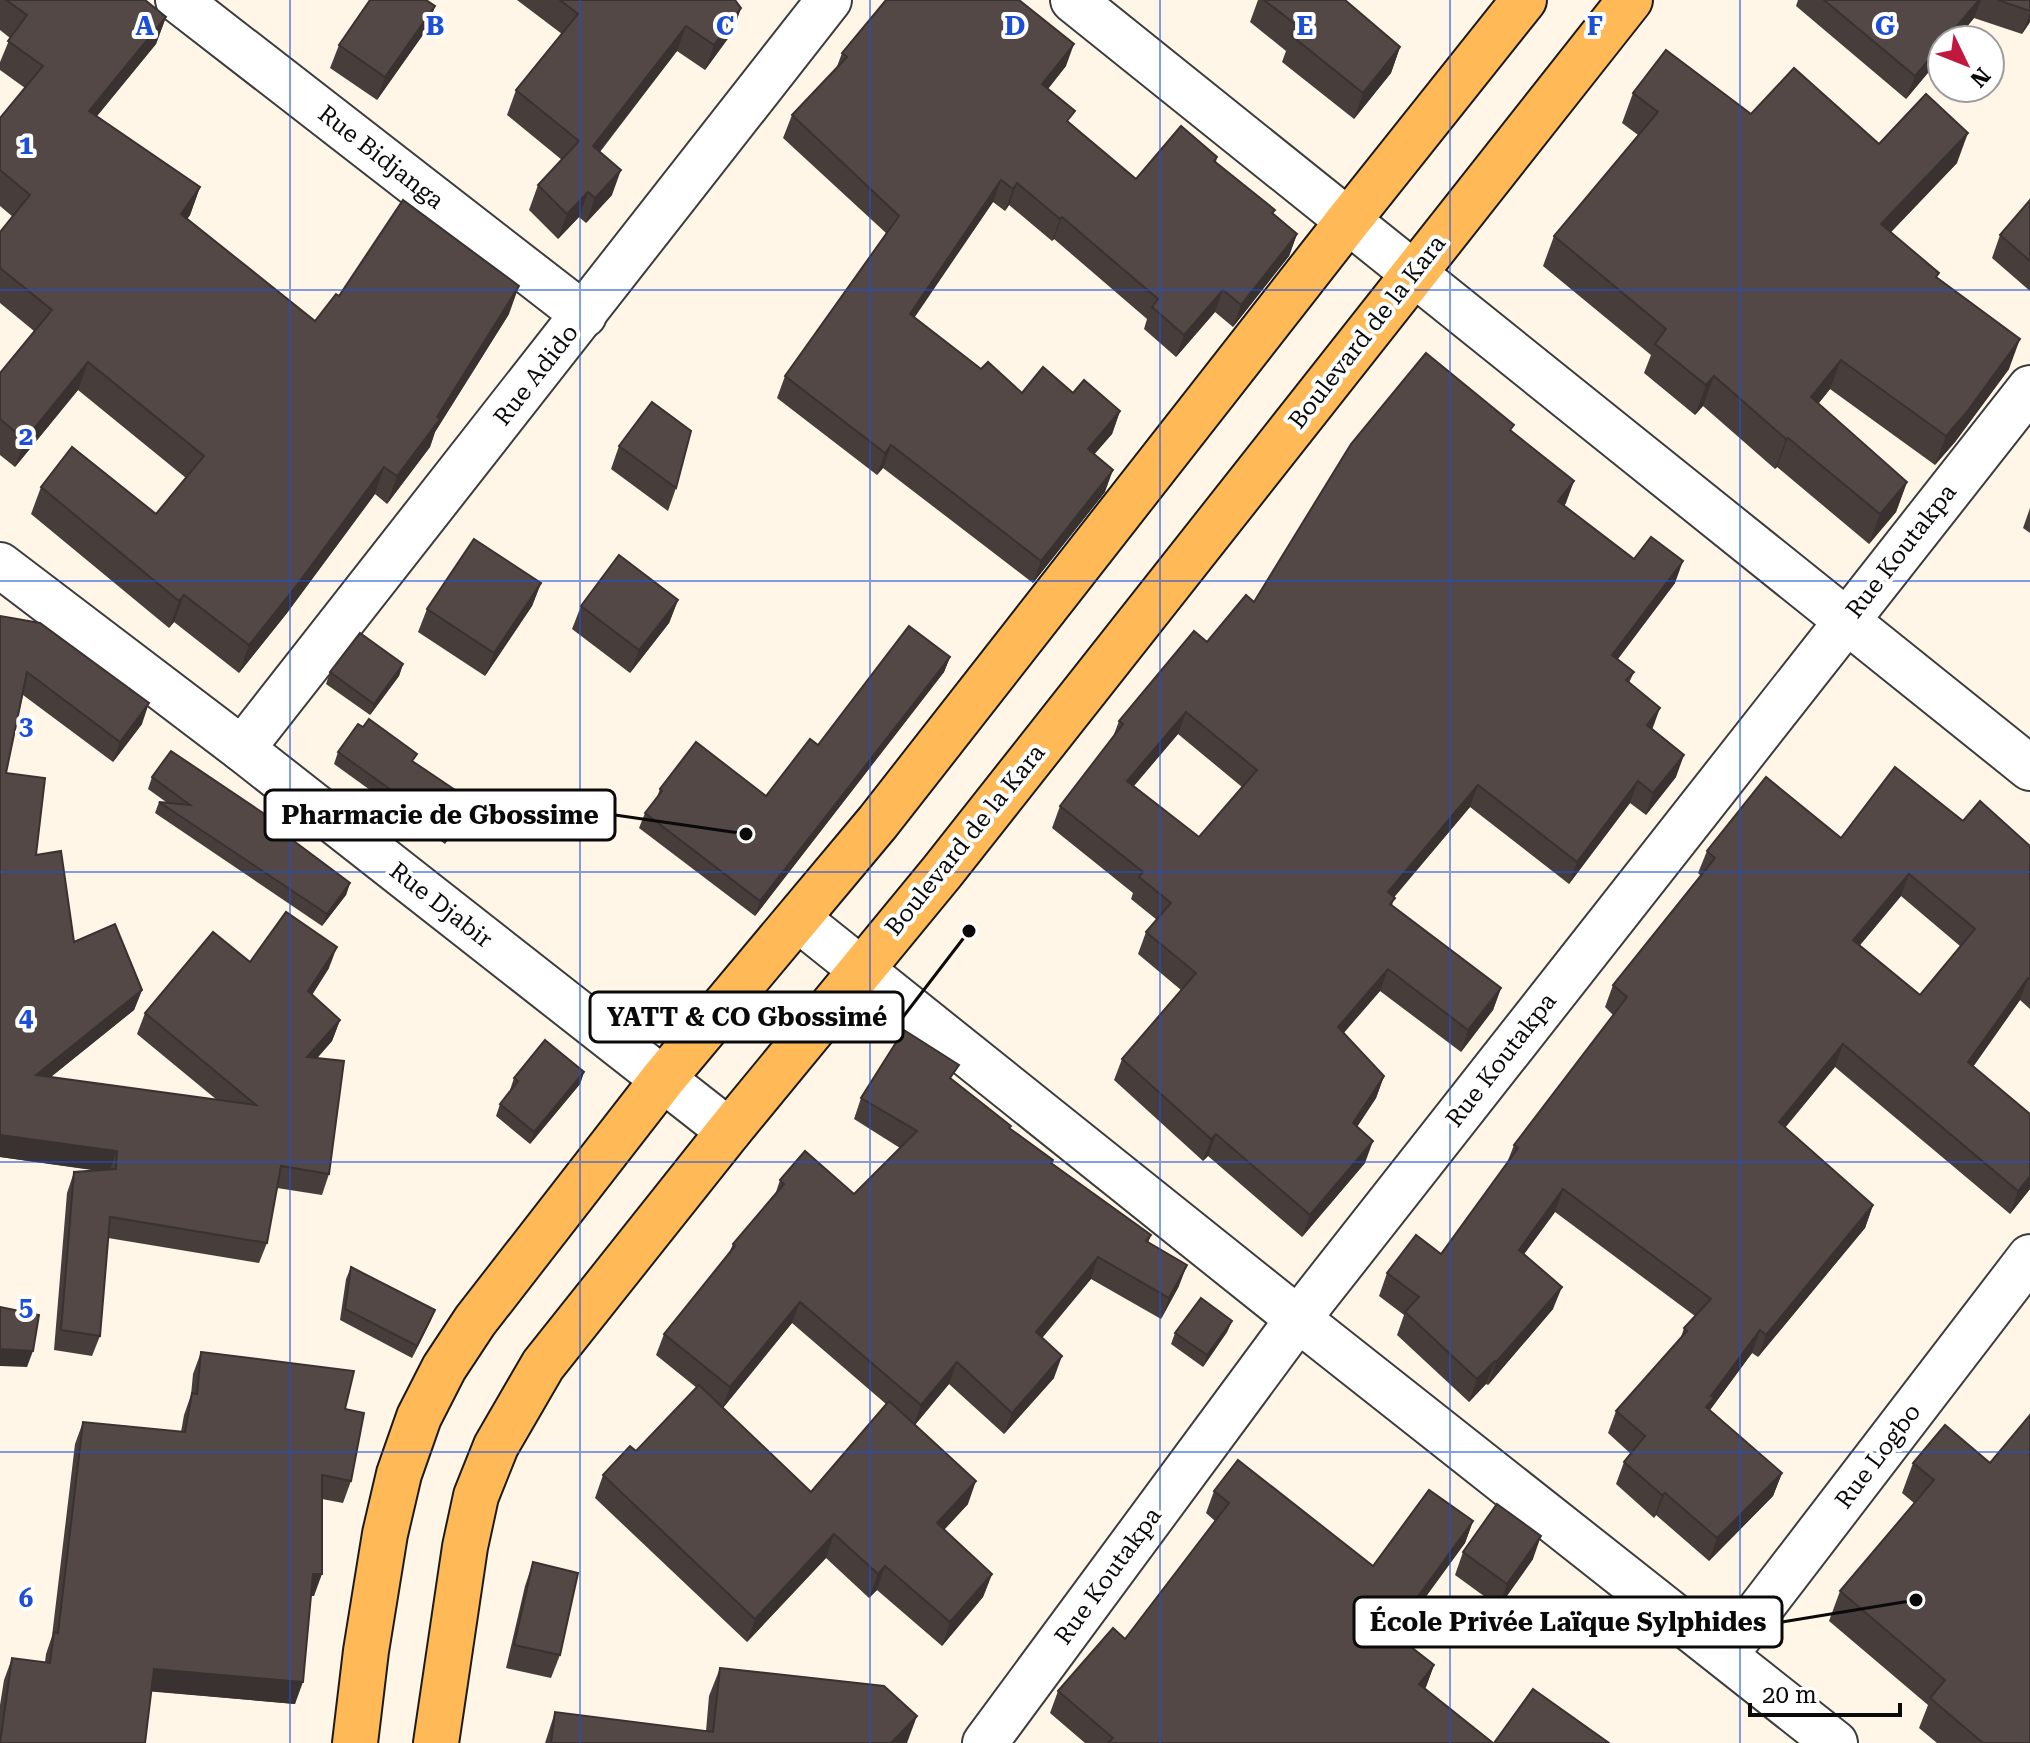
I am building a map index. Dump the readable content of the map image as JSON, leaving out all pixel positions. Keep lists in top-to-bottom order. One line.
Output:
{"streets":{"main road":["Boulevard de la Kara"],"street":["Rue Bidjanga","Rue Adido","Rue Koutakpa","Rue Djabir","Rue Logbo"]},"crossings":[["Rue Bidjanga","Rue Adido"],["Boulevard de la Kara","Rue Djabir"],["Rue Adido","Rue Djabir"]],"places":["Pharmacie de Gbossime","YATT & CO Gbossimé","École Privée Laïque Sylphides"],"scale_bar":"20 m","north":"bottom right","grid":{"columns":["A","B","C","D","E","F","G"],"rows":["1","2","3","4","5","6"]}}
